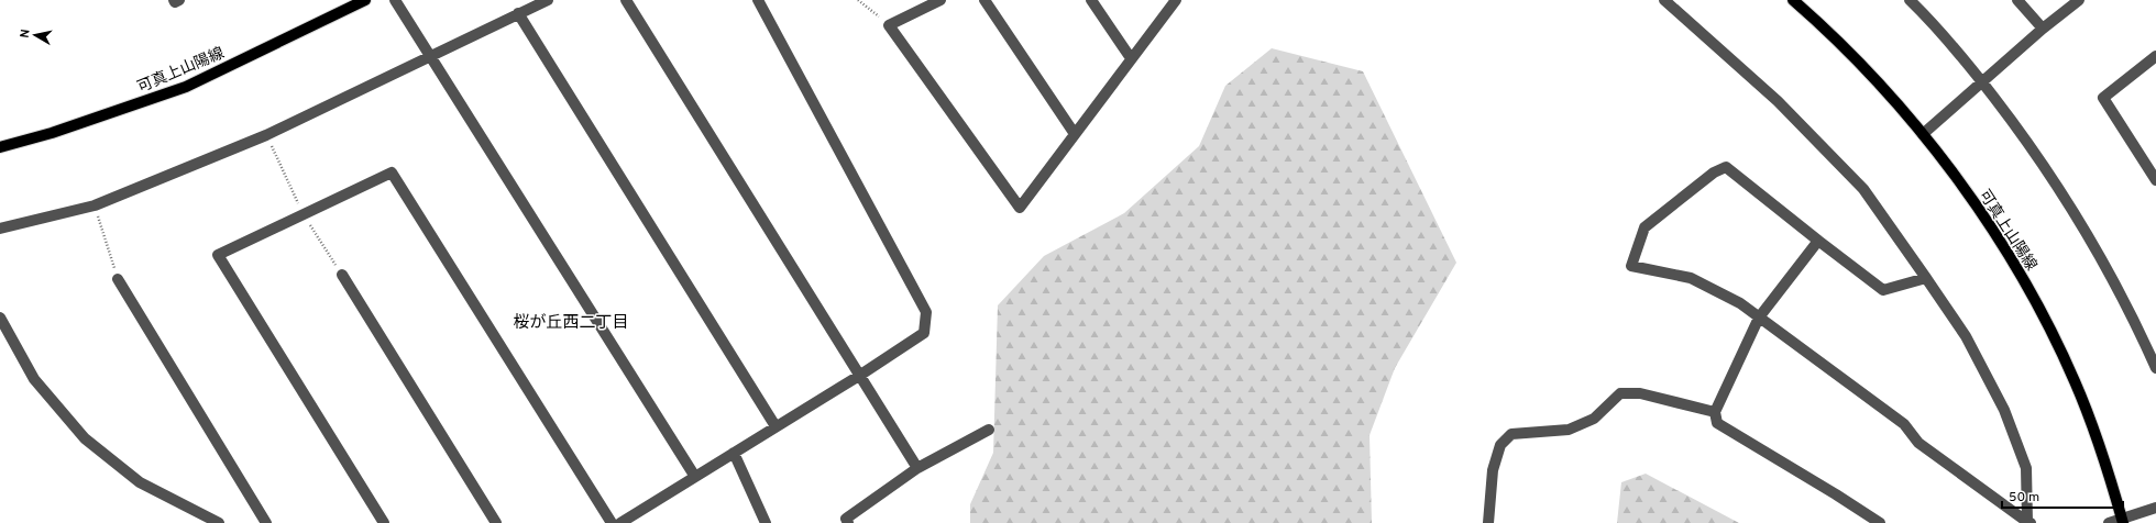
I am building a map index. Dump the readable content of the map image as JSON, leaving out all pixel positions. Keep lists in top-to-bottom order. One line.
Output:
{"streets":{"main road":["可真上山陽線"]},"districts":["桜が丘西二丁目"],"scale_bar":"50 m","north":"left"}
